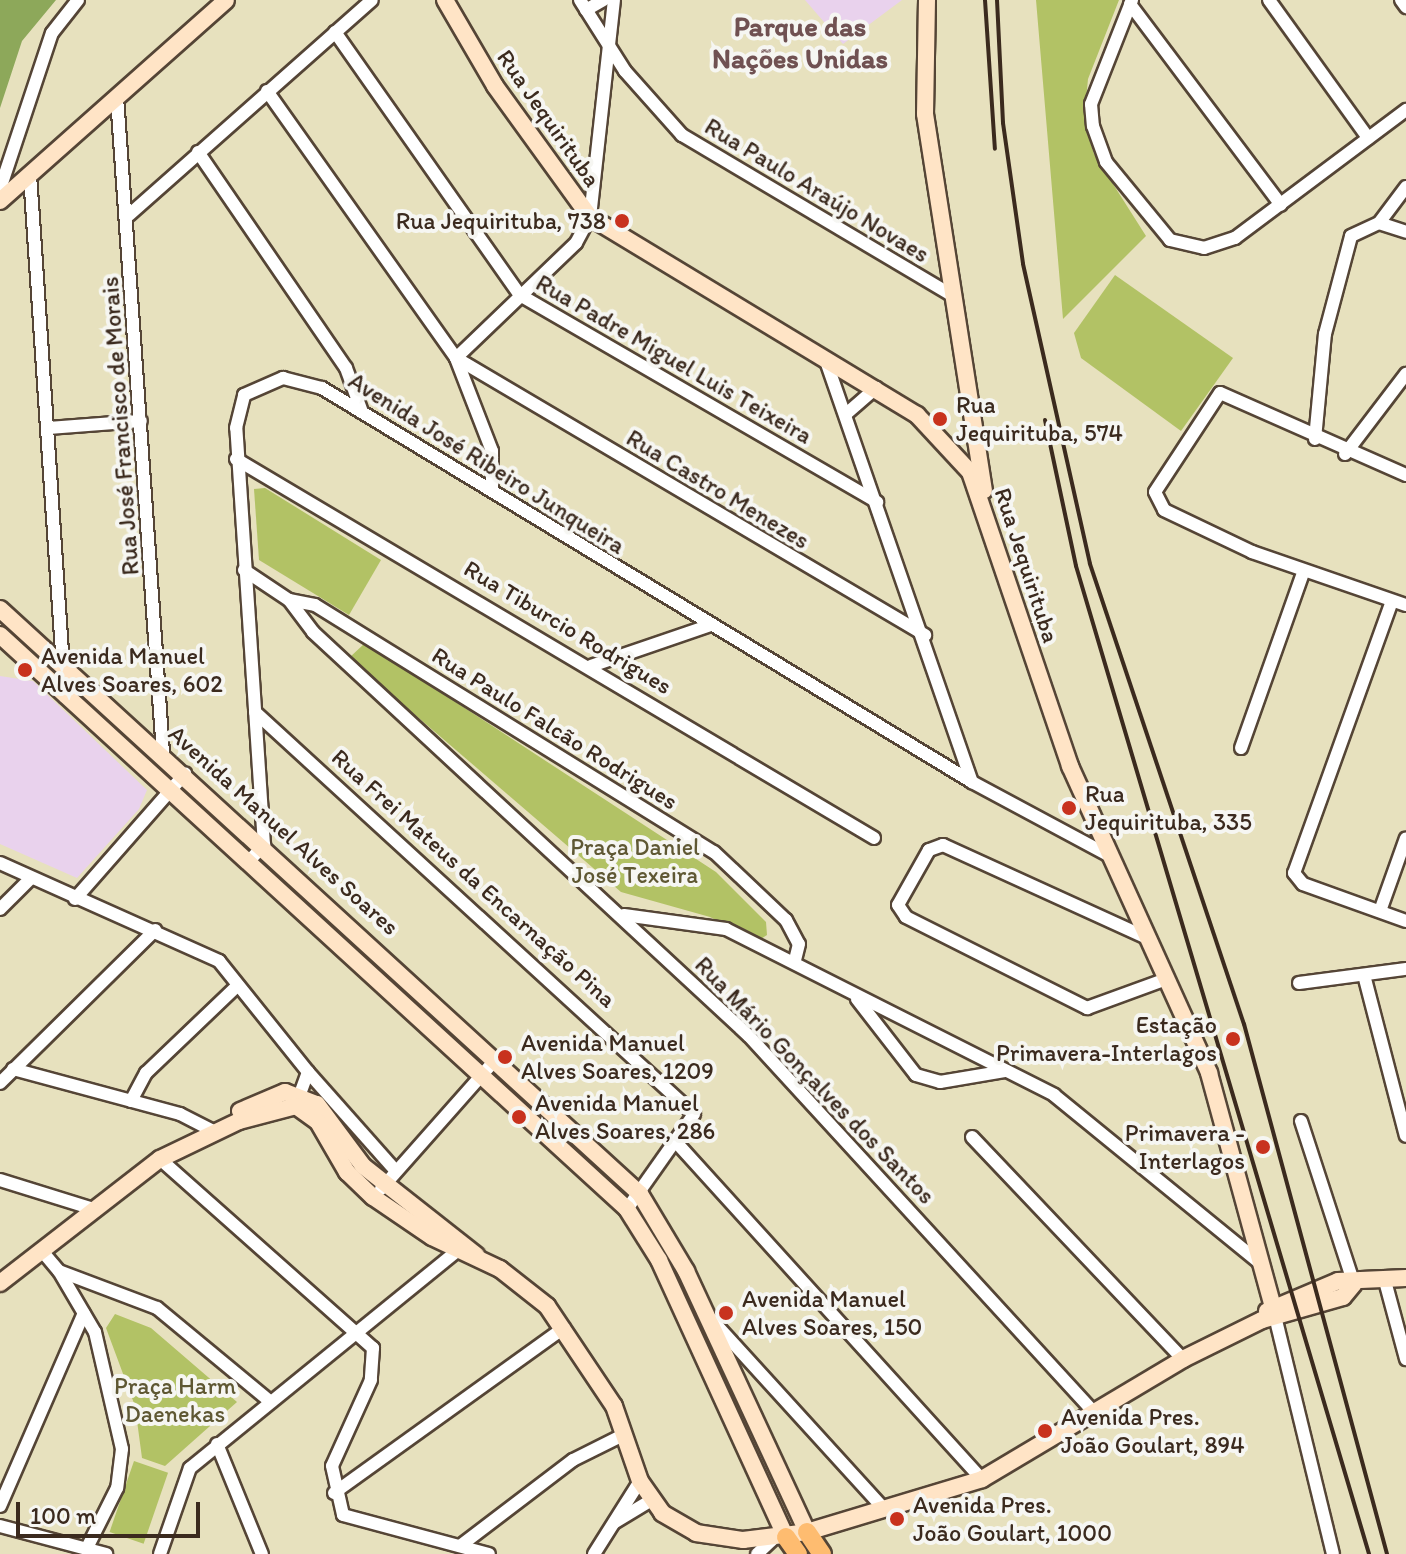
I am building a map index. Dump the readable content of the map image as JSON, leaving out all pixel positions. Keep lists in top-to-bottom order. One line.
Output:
{"streets":{"street":["Rua Jequirituba","Rua Paulo Araújo Novaes","Rua Padre Miguel Luis Teixeira","Rua José Francisco de Morais","Avenida José Ribeiro Junqueira","Rua Castro Menezes","Rua Tiburcio Rodrigues","Rua Paulo Falcão Rodrigues","Avenida Manuel Alves Soares","Rua Frei Mateus da Encarnação Pina","Rua Mário Gonçalves dos Santos"]},"crossings":[["Rua Jequirituba","Avenida José Ribeiro Junqueira"],["Rua José Francisco de Morais","Avenida Manuel Alves Soares"],["Avenida José Ribeiro Junqueira","Rua Tiburcio Rodrigues"],["Avenida José Ribeiro Junqueira","Avenida Manuel Alves Soares"],["Avenida José Ribeiro Junqueira","Rua Frei Mateus da Encarnação Pina"],["Avenida José Ribeiro Junqueira","Rua Mário Gonçalves dos Santos"],["Rua Paulo Falcão Rodrigues","Rua Mário Gonçalves dos Santos"],["Avenida Manuel Alves Soares","Rua Frei Mateus da Encarnação Pina"]],"districts":["Parque das Nações Unidas"],"parks":["Praça Daniel José Texeira","Praça Harm Daenekas"],"places":["Rua Jequirituba, 738","Rua Jequirituba, 574","Avenida Manuel Alves Soares, 602","Rua Jequirituba, 335","Estação Primavera-Interlagos","Avenida Manuel Alves Soares, 1209","Avenida Manuel Alves Soares, 286","Primavera - Interlagos","Avenida Manuel Alves Soares, 150","Avenida Pres. João Goulart, 894","Avenida Pres. João Goulart, 1000"],"scale_bar":"100 m"}
